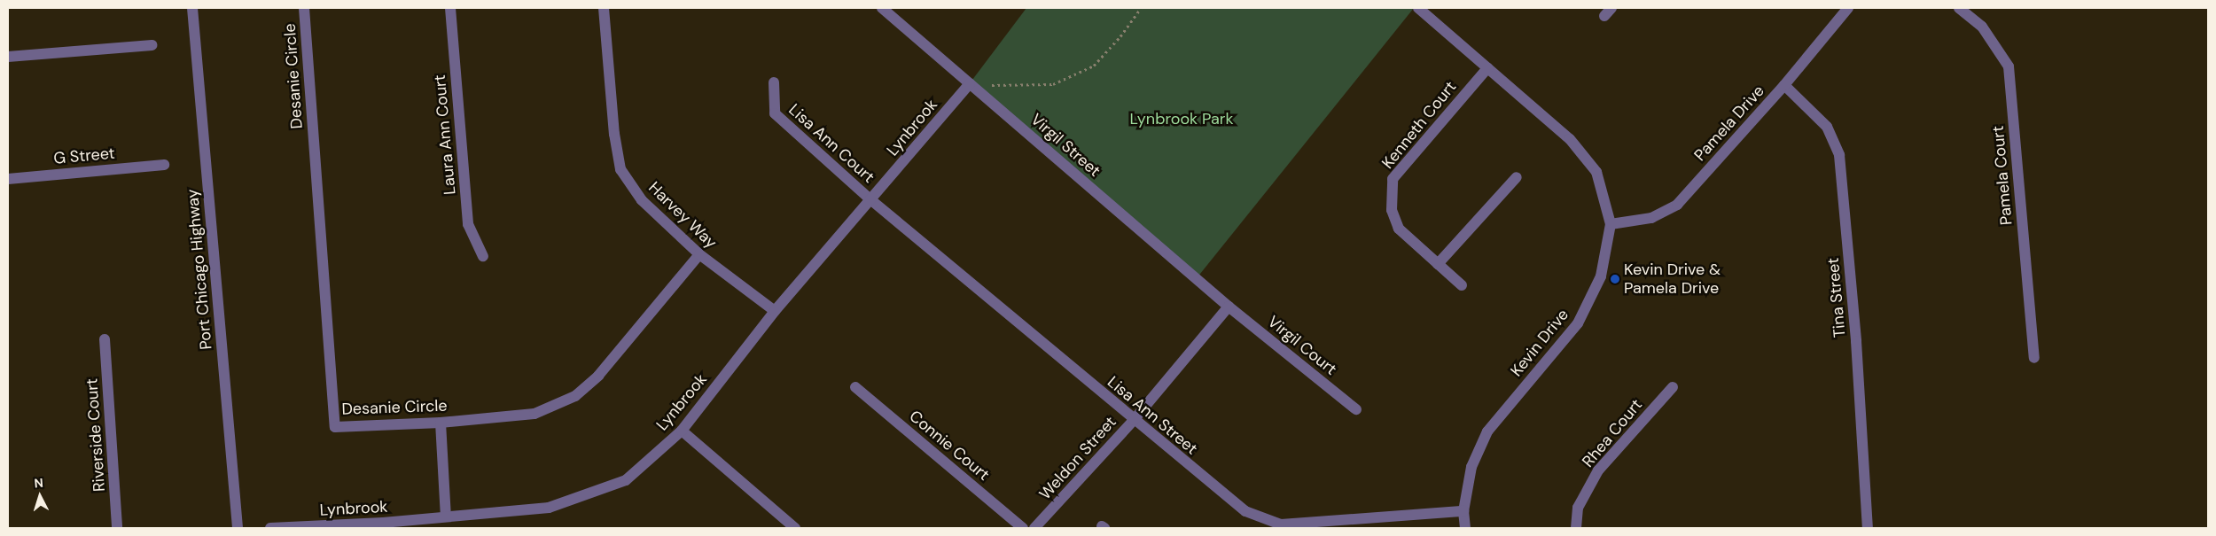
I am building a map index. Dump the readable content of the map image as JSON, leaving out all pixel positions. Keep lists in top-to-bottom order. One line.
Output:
{"streets":{"street":["Desanie Circle","Pamela Drive","Kenneth Court","Lynbrook","Laura Ann Court","Lisa Ann Court","Virgil Street","G Street","Pamela Court","Harvey Way","Port Chicago Highway","Tina Street","Kevin Drive","Virgil Court","Lisa Ann Street","Rhea Court","Riverside Court","Connie Court","Weldon Street"]},"crossings":[["Desanie Circle","Harvey Way"],["Pamela Drive","Tina Street"],["Pamela Drive","Kevin Drive"],["Kenneth Court","Kevin Drive"],["Lynbrook","Lisa Ann Court"],["Lynbrook","Virgil Street"],["Lynbrook","Harvey Way"],["Lynbrook","Lisa Ann Street"],["Lisa Ann Court","Lisa Ann Street"],["Virgil Street","Virgil Court"],["Virgil Street","Weldon Street"],["Kevin Drive","Lisa Ann Street"],["Virgil Court","Weldon Street"],["Lisa Ann Street","Weldon Street"]],"parks":["Lynbrook Park"],"places":["Kevin Drive & Pamela Drive"],"north":"top"}
